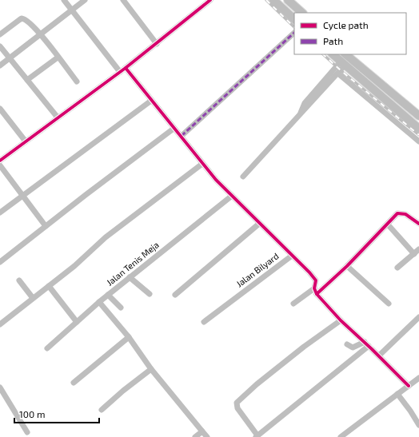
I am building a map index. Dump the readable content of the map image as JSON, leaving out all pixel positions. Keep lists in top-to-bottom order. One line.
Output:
{"streets":{"street":["Jalan Tenis Meja","Jalan Bilyard"]},"legend":["Cycle path","Path"],"scale_bar":"100 m"}
